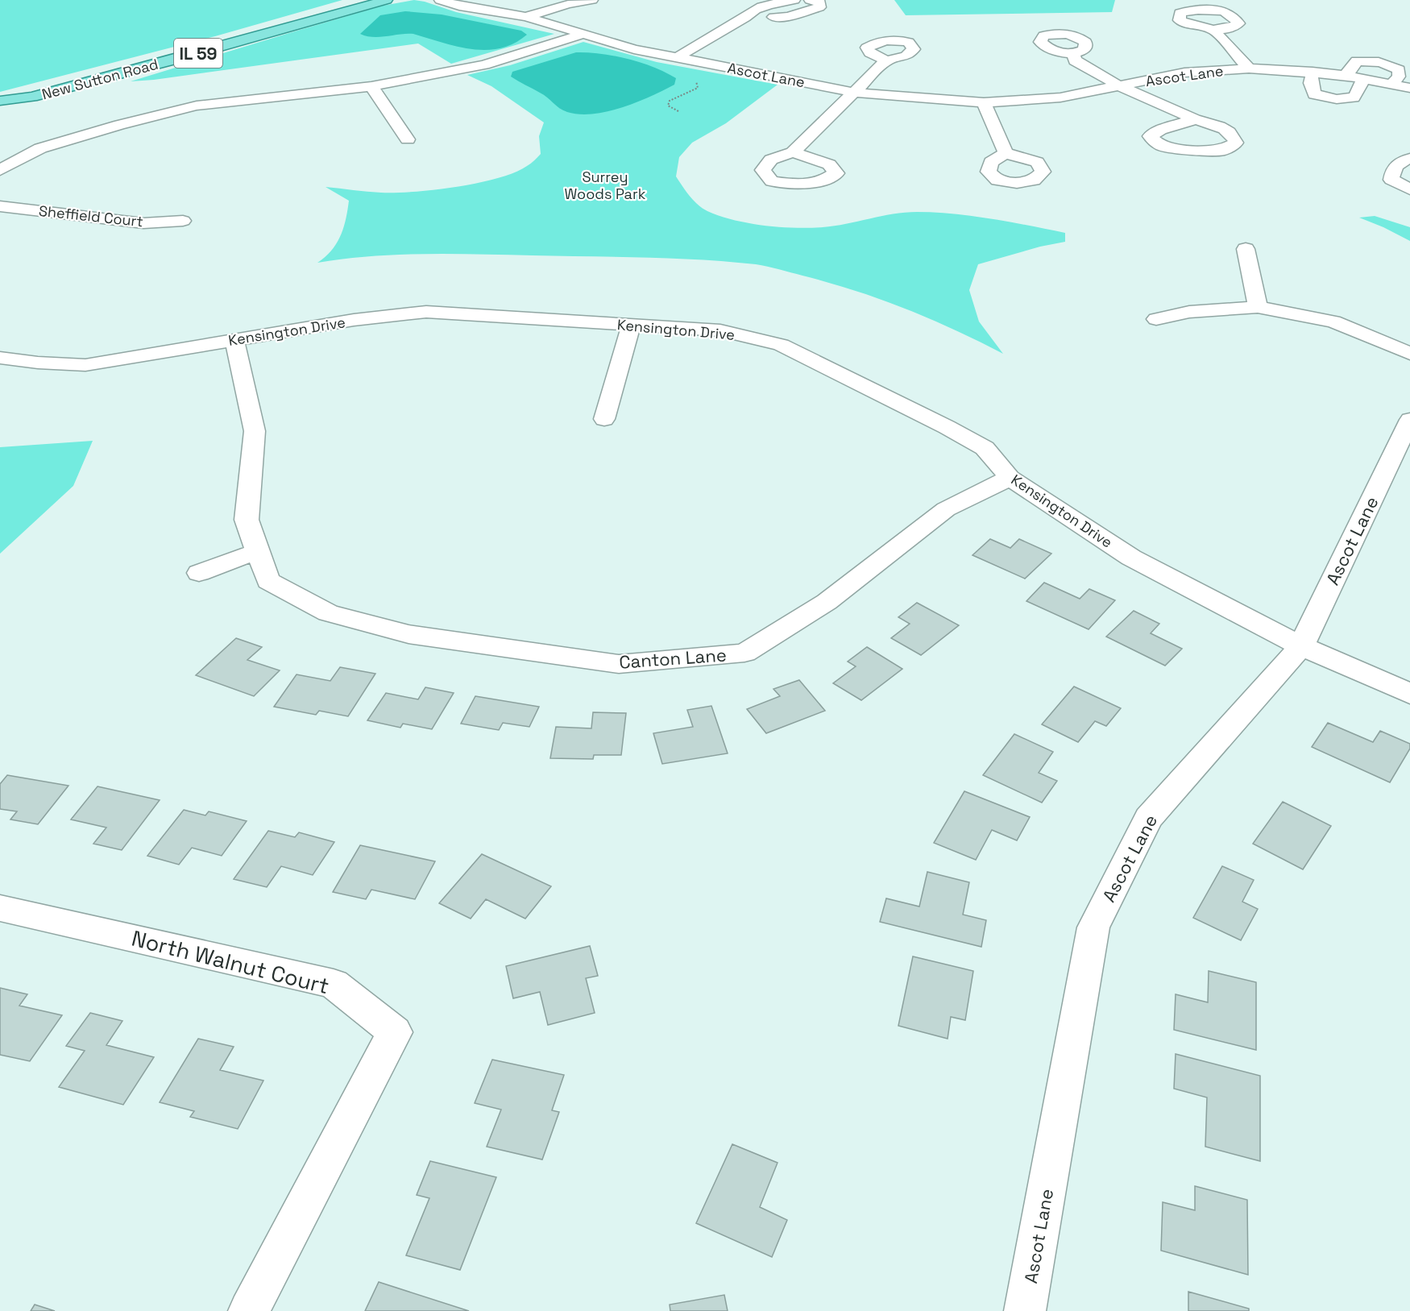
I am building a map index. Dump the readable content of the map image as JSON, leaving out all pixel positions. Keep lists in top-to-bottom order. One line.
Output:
{"streets":{"main road":["IL 59","New Sutton Road"],"street":["Ascot Lane","Sheffield Court","Kensington Drive","Canton Lane","North Walnut Court"]},"crossings":[["Ascot Lane","Kensington Drive"],["Kensington Drive","Canton Lane"]],"parks":["Surrey Woods Park"]}
